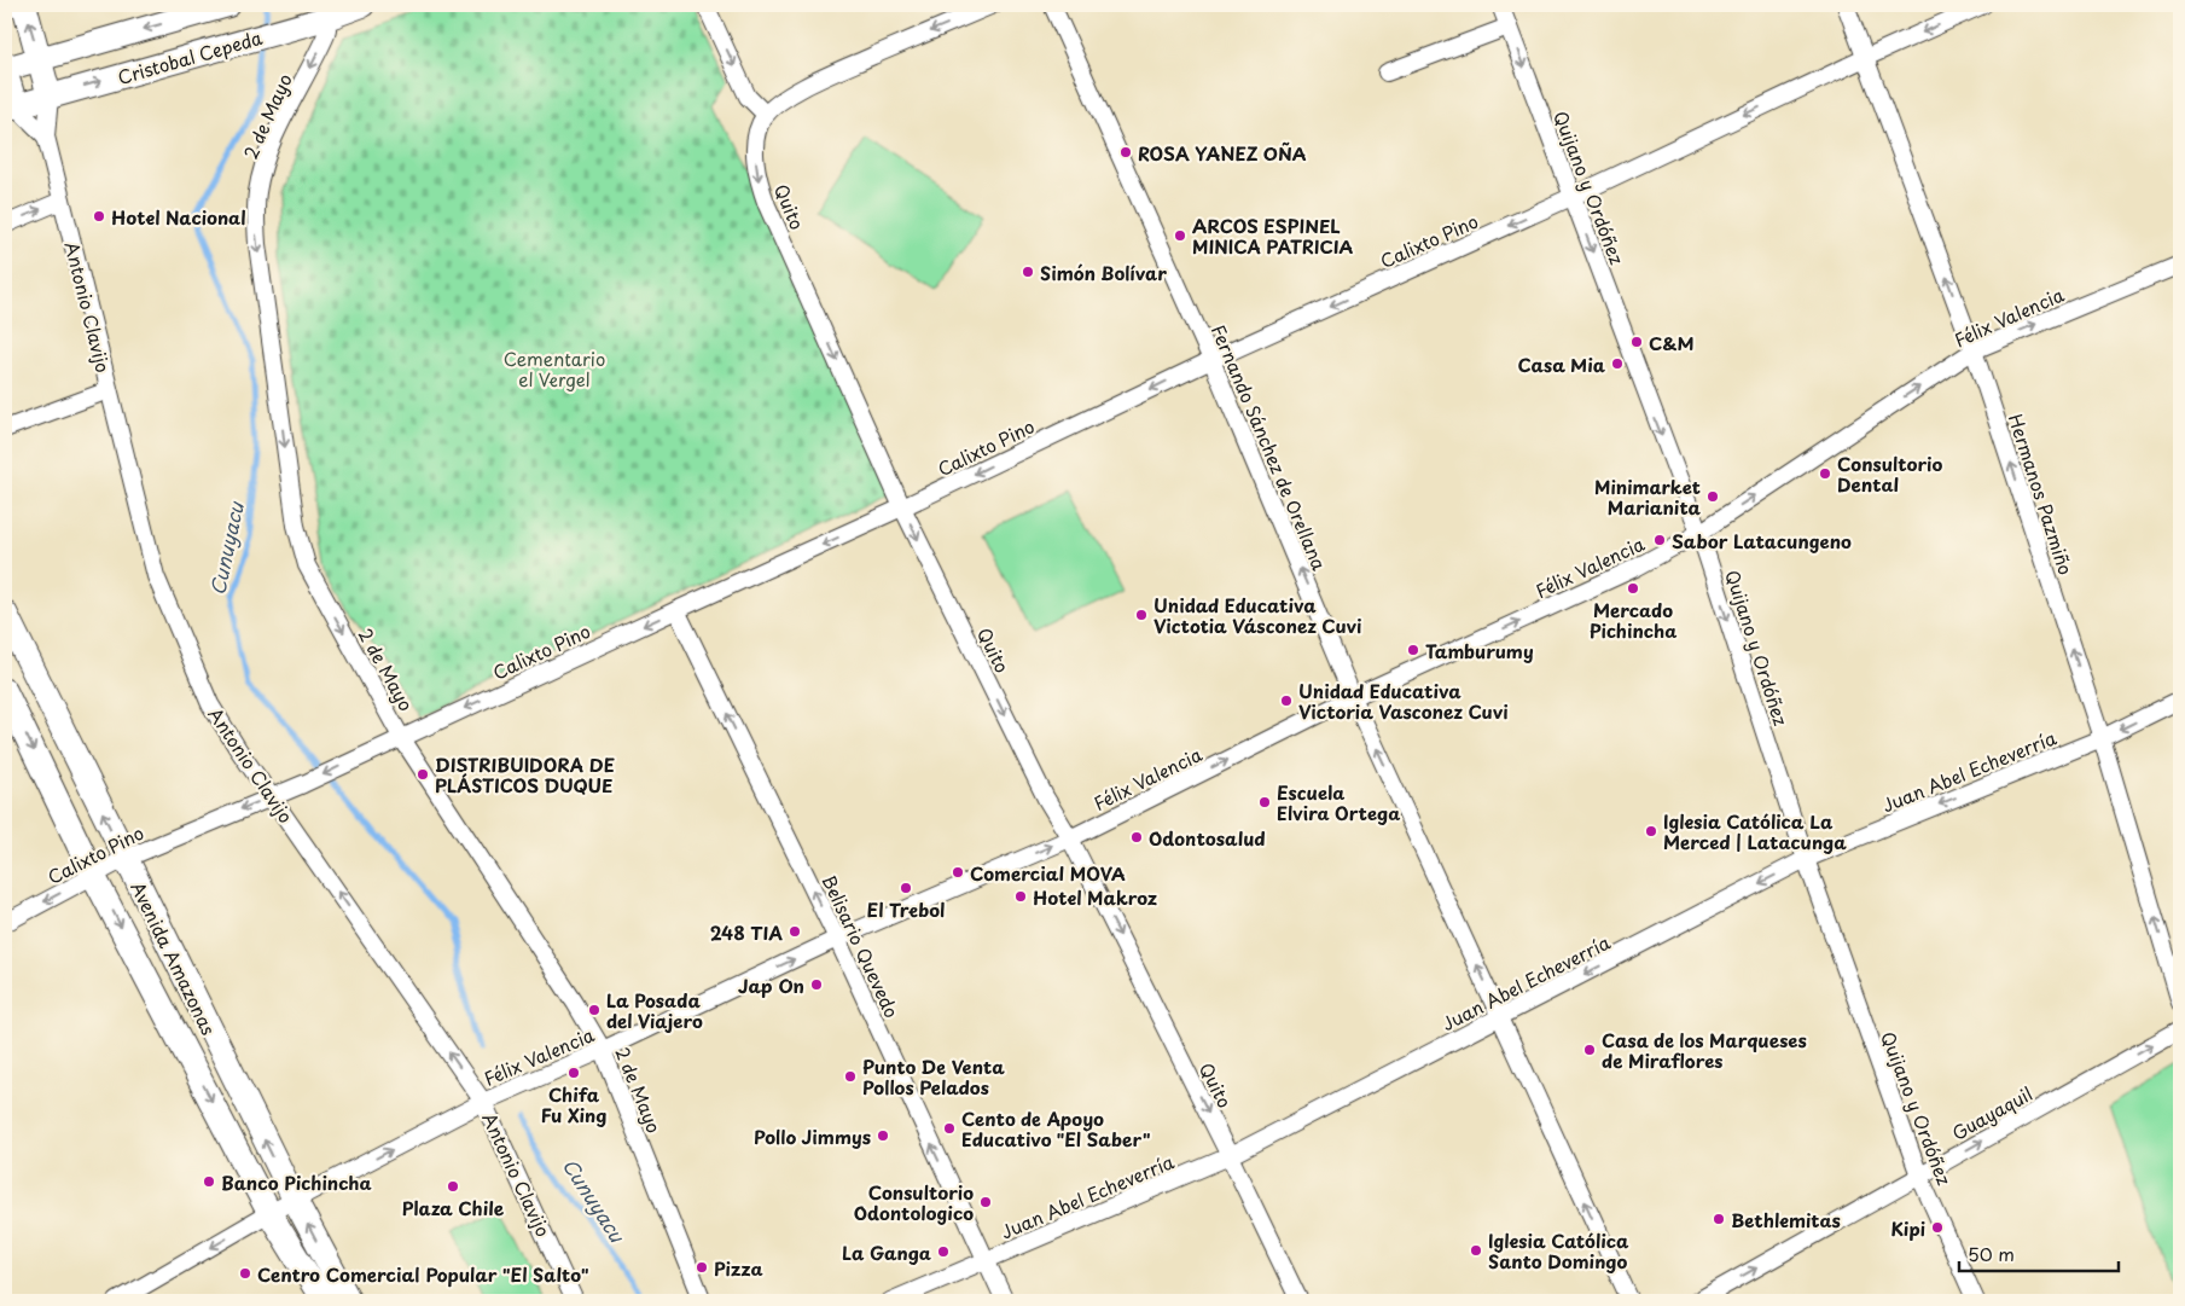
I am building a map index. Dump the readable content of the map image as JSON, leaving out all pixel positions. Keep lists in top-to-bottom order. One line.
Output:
{"streets":{"main road":["Cristobal Cepeda","Antonio Clavijo","Avenida Amazonas"],"street":["2 de Mayo","Quijano y Ordóñez","Quito","Calixto Pino","Félix Valencia","Fernando Sánchez de Orellana","Hermanos Pazmiño","Juan Abel Echeverría","Belisario Quevedo","Guayaquil"]},"crossings":[["Cristobal Cepeda","2 de Mayo"],["Cristobal Cepeda","Antonio Clavijo"],["2 de Mayo","Calixto Pino"],["2 de Mayo","Félix Valencia"],["Quijano y Ordóñez","Calixto Pino"],["Quijano y Ordóñez","Félix Valencia"],["Quijano y Ordóñez","Juan Abel Echeverría"],["Quijano y Ordóñez","Guayaquil"],["Quito","Calixto Pino"],["Quito","Félix Valencia"],["Quito","Juan Abel Echeverría"],["Calixto Pino","Antonio Clavijo"],["Calixto Pino","Fernando Sánchez de Orellana"],["Calixto Pino","Hermanos Pazmiño"],["Calixto Pino","Belisario Quevedo"],["Calixto Pino","Avenida Amazonas"],["Antonio Clavijo","Félix Valencia"],["Félix Valencia","Fernando Sánchez de Orellana"],["Félix Valencia","Hermanos Pazmiño"],["Félix Valencia","Belisario Quevedo"],["Félix Valencia","Avenida Amazonas"],["Fernando Sánchez de Orellana","Juan Abel Echeverría"],["Hermanos Pazmiño","Juan Abel Echeverría"],["Juan Abel Echeverría","Belisario Quevedo"]],"one_way":["2 de Mayo","Quijano y Ordóñez","Quito","Calixto Pino","Félix Valencia","Fernando Sánchez de Orellana","Hermanos Pazmiño","Juan Abel Echeverría","Belisario Quevedo","Guayaquil"],"water":["Cunuyacu"],"parks":["Cementario el Vergel"],"places":["ROSA YANEZ OÑA","Hotel Nacional","ARCOS ESPINEL MINICA PATRICIA","Simón Bolívar","C&M","Casa Mia","Consultorio Dental","Minimarket Marianita","Sabor Latacungeno","Mercado Pichincha","Unidad Educativa Victotia Vásconez Cuvi","Tamburumy","Unidad Educativa Victoria Vasconez Cuvi","DISTRIBUIDORA DE PLÁSTICOS DUQUE","Escuela Elvira Ortega","Iglesia Católica La Merced | Latacunga","Odontosalud","Comercial MOVA","El Trebol","Hotel Makroz","248 TIA","Jap On","La Posada del Viajero","Casa de los Marqueses de Miraflores","Chifa Fu Xing","Punto De Venta Pollos Pelados","Cento de Apoyo Educativo \"El Saber\"","Pollo Jimmys","Banco Pichincha","Plaza Chile","Consultorio Odontologico","Bethlemitas","Kipi","Iglesia Católica Santo Domingo","La Ganga","Pizza","Centro Comercial Popular \"El Salto\""],"scale_bar":"50 m"}
